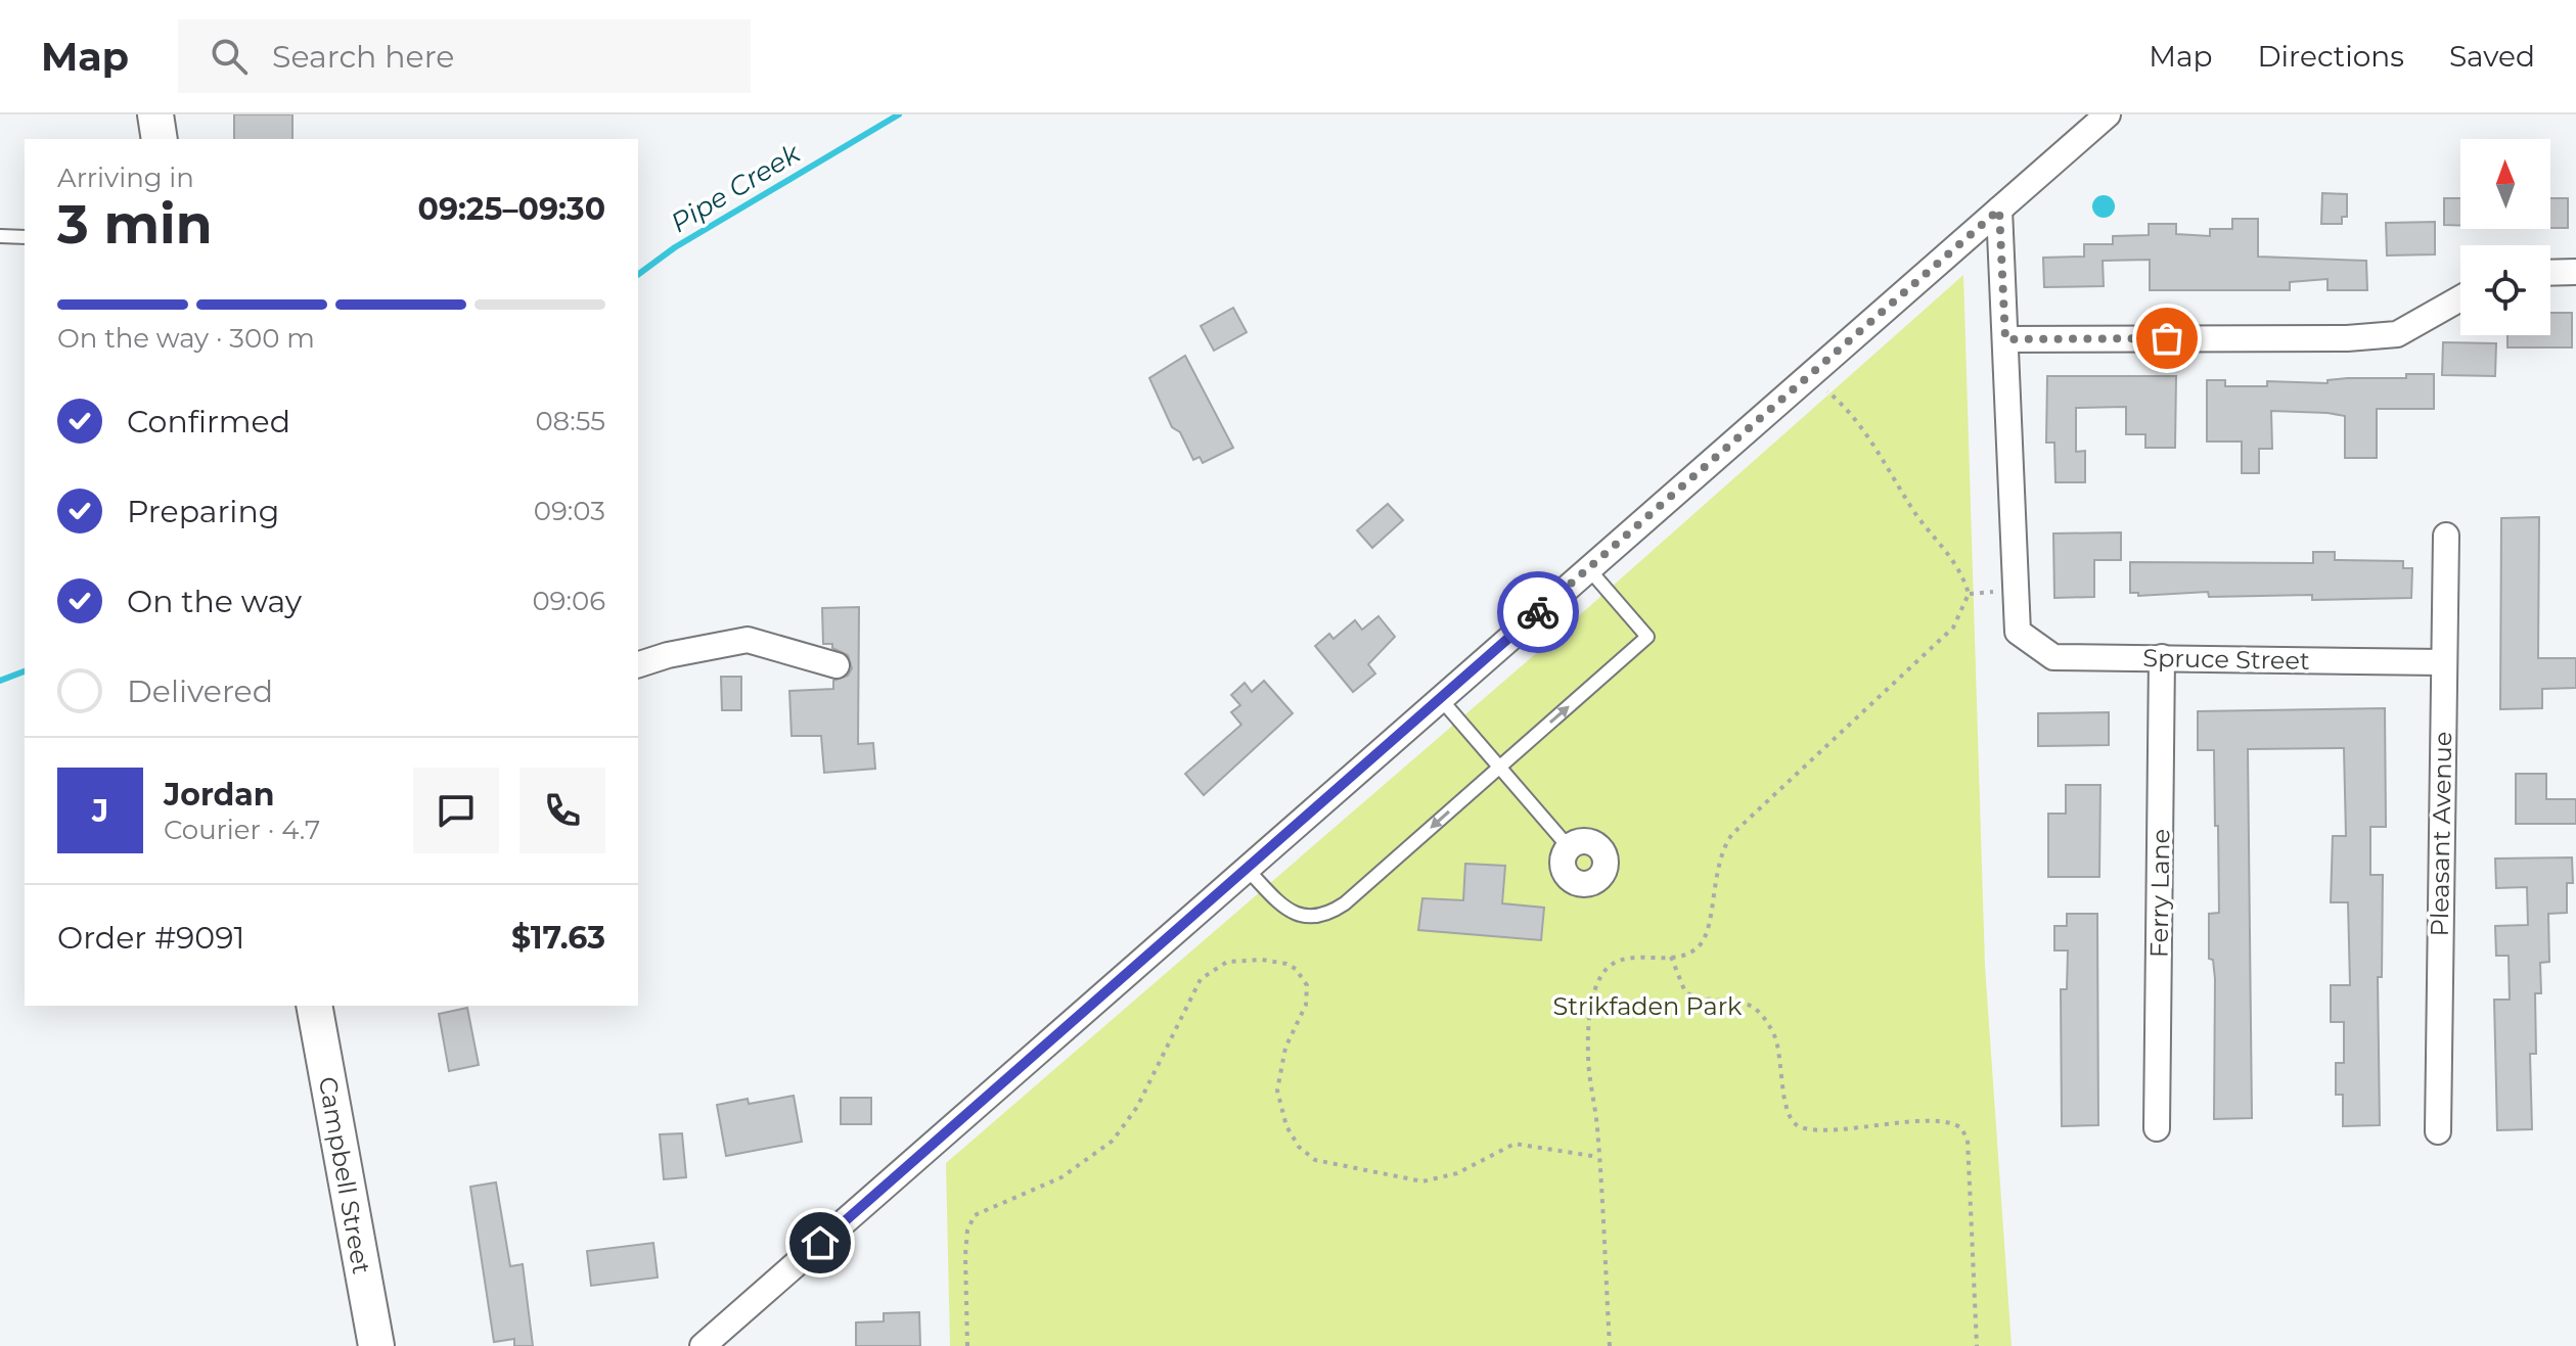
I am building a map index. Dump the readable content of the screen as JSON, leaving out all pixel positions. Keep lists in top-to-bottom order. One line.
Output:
{"streets":{"street":["Spruce Street","Pleasant Avenue","Ferry Lane","Campbell Street"]},"crossings":[["Spruce Street","Pleasant Avenue"],["Spruce Street","Ferry Lane"]],"water":["Pipe Creek"],"parks":["Strikfaden Park"],"north":"top","page":{"header":"Map","search":"Search here","nav":["Map","Directions","Saved"],"heading":["3 min","Arriving in","09:25–09:30"],"panel":["Jordan","Courier · 4.7","Order #9091","$17.63"],"bar":"On the way · 300 m","list":[["Confirmed","08:55"],["Preparing","09:03"],["On the way","09:06"],"Delivered"],"round":"J"}}
